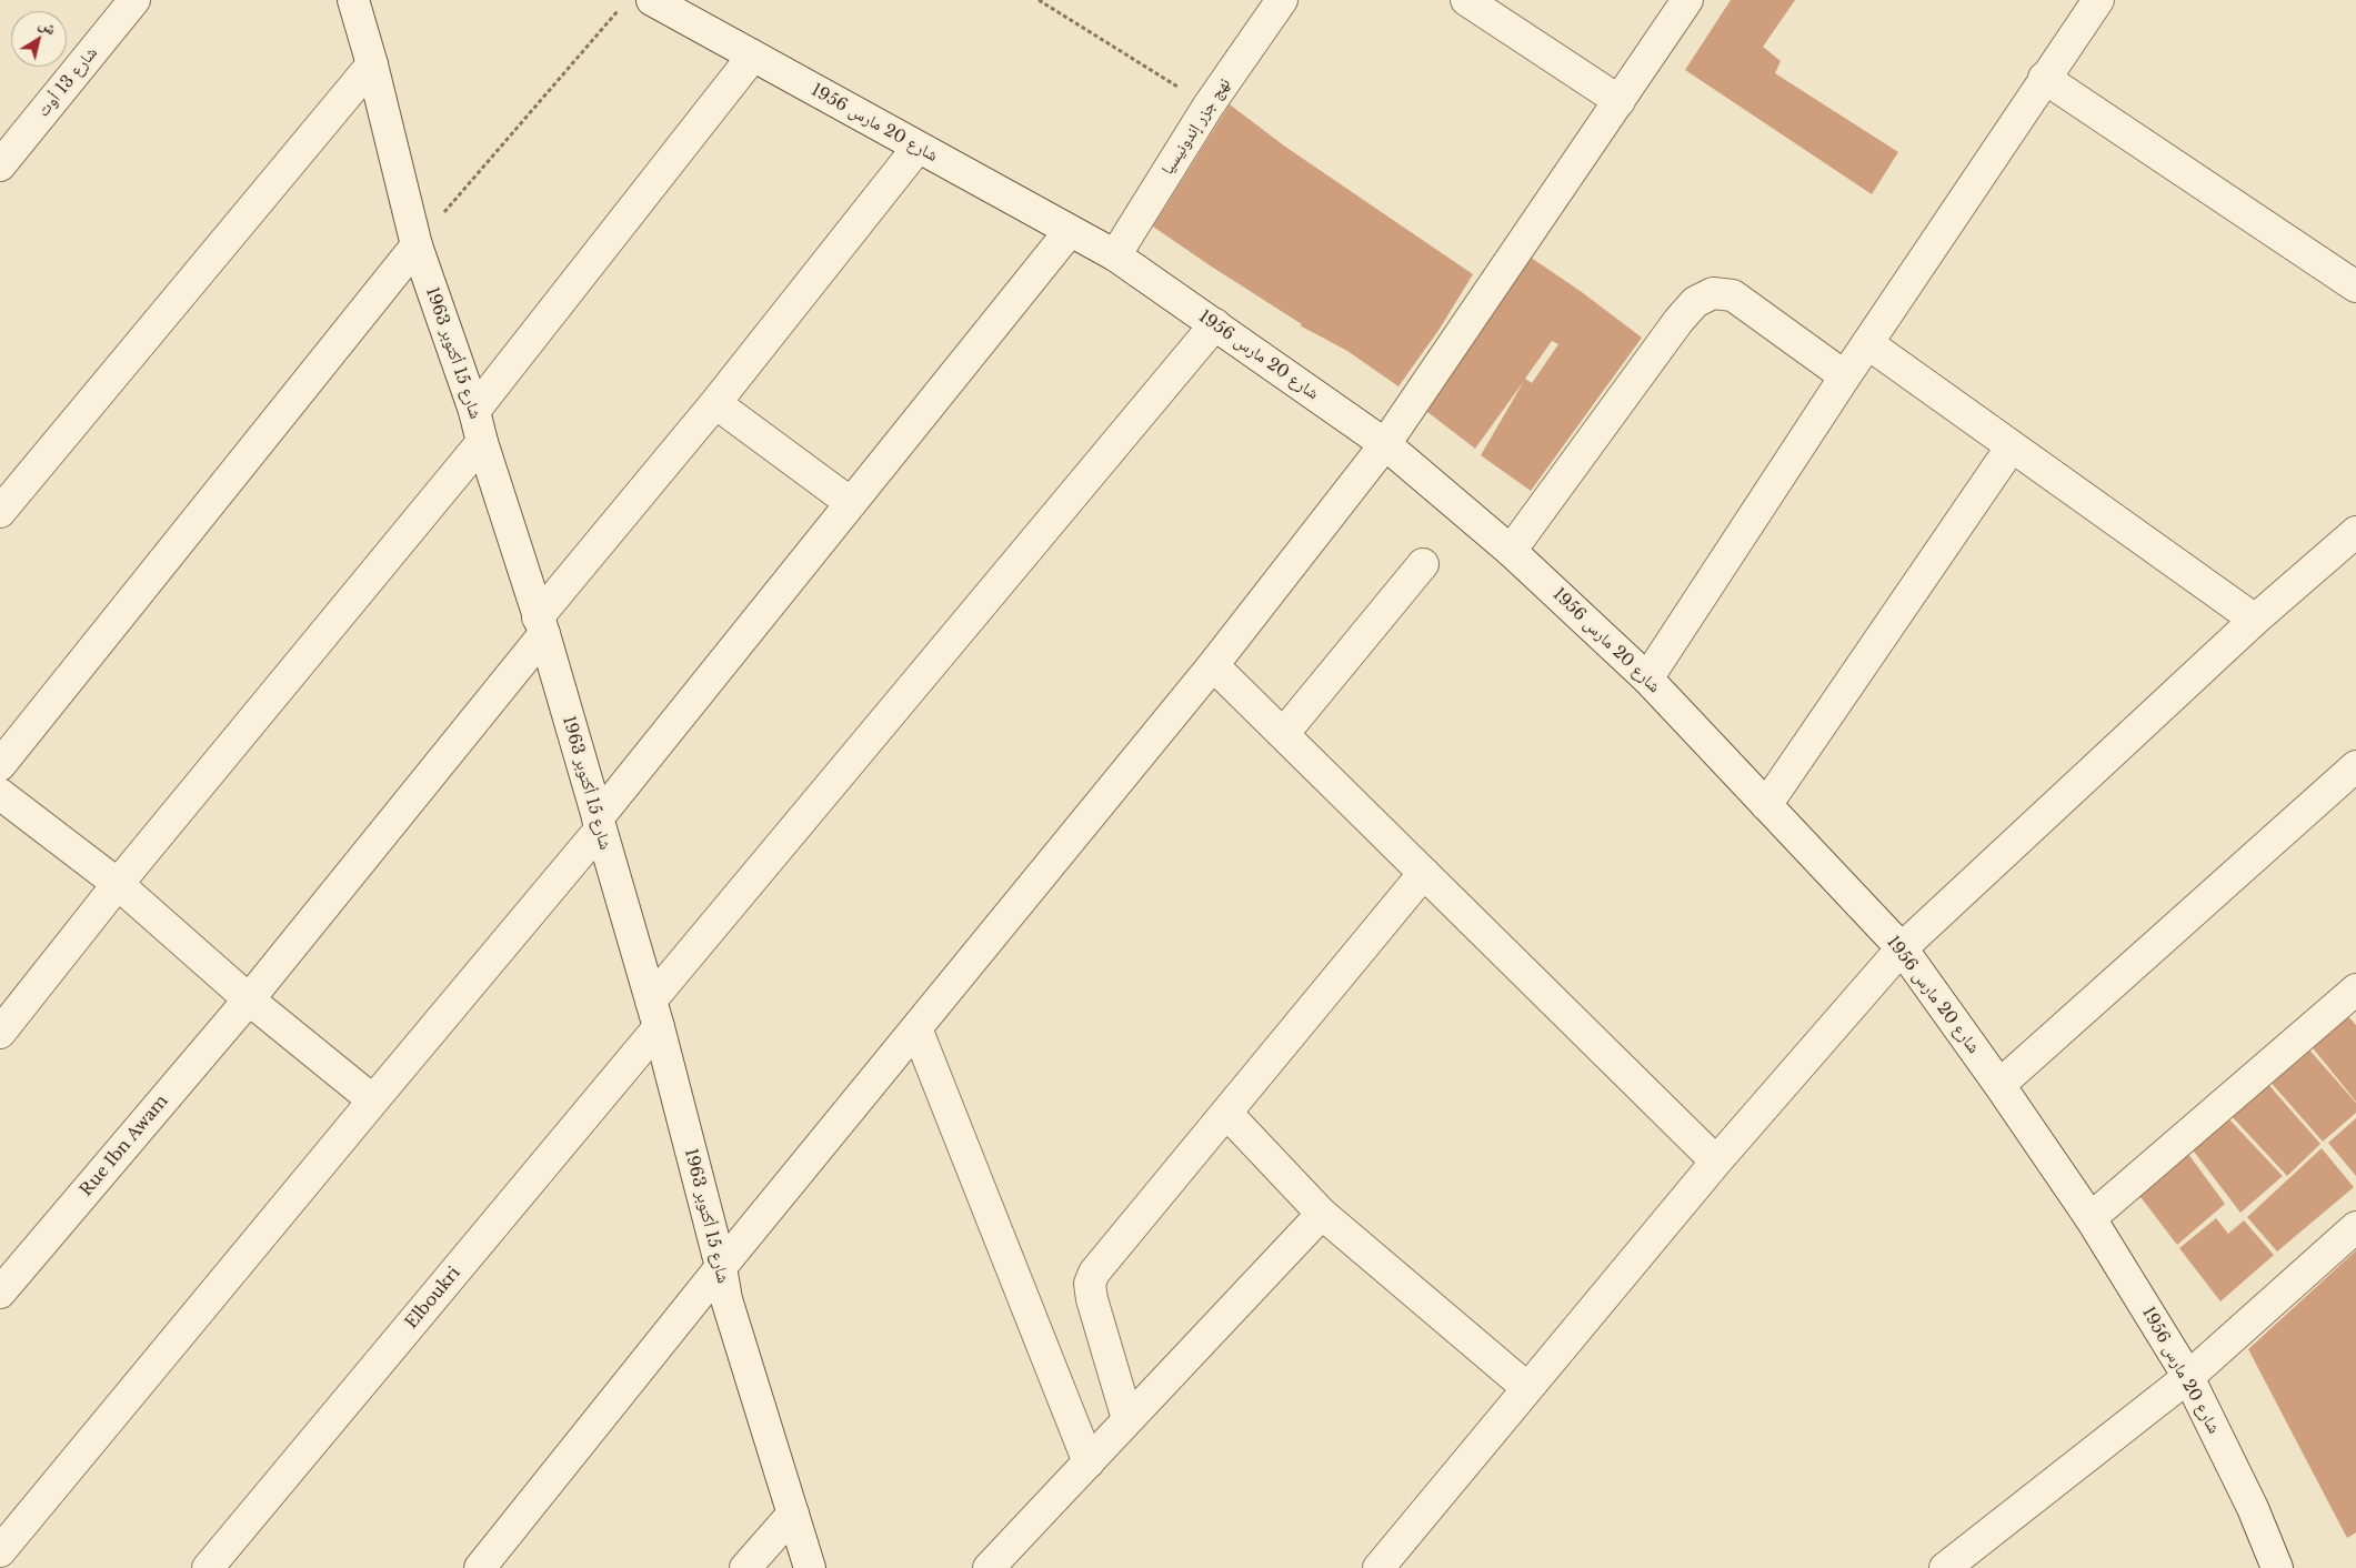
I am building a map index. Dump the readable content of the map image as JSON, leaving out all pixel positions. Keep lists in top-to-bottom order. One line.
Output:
{"streets":{"street":["شارع 13 أوت","شارع 20 مارس 1956","نهج جزر إندونيسيا","شارع 15 أكتوبر 1963","Rue Ibn Awam","Elboukri"]},"crossings":[["شارع 20 مارس 1956","نهج جزر إندونيسيا"],["شارع 20 مارس 1956","Rue Ibn Awam"],["شارع 20 مارس 1956","Elboukri"],["شارع 15 أكتوبر 1963","Rue Ibn Awam"],["شارع 15 أكتوبر 1963","Elboukri"]],"north":"top right"}
